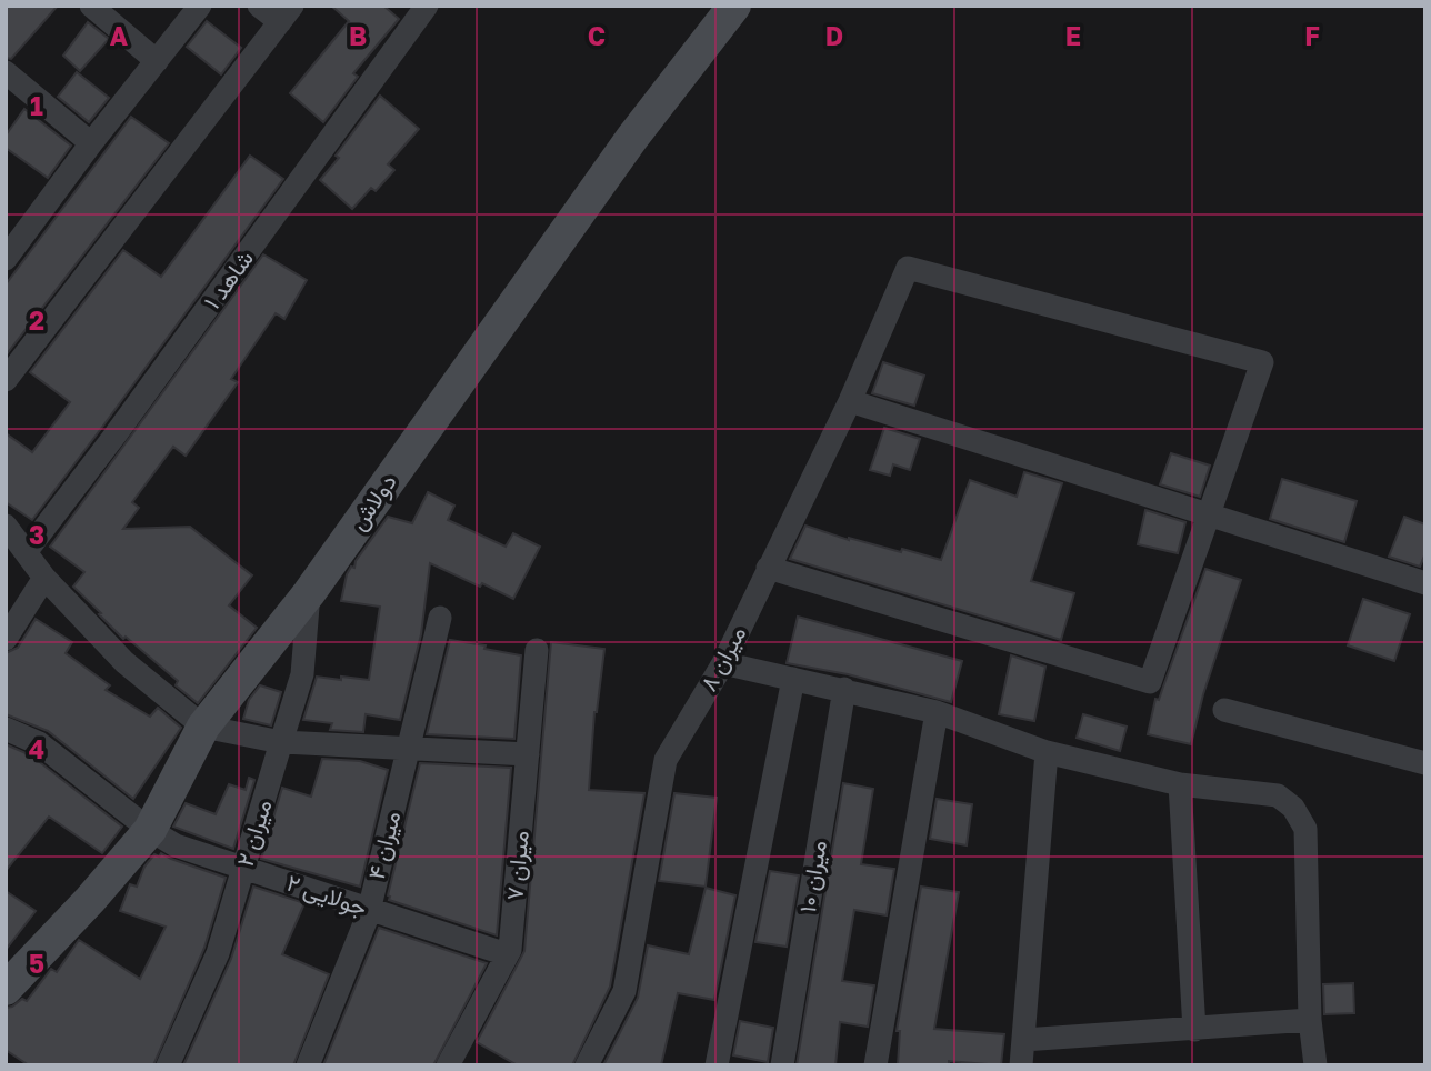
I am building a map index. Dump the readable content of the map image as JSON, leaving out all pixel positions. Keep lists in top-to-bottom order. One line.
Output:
{"streets":{"street":["شاهد ۱","دولاش","میران ۸","میران ۲","میران ۴","میران ۷","میران ۱۰","جولایی ۲"]},"crossings":[["دولاش","میران ۲"],["دولاش","جولایی ۲"],["میران ۲","جولایی ۲"],["میران ۴","جولایی ۲"],["میران ۷","جولایی ۲"]],"grid":{"columns":["A","B","C","D","E","F"],"rows":["1","2","3","4","5"]}}
